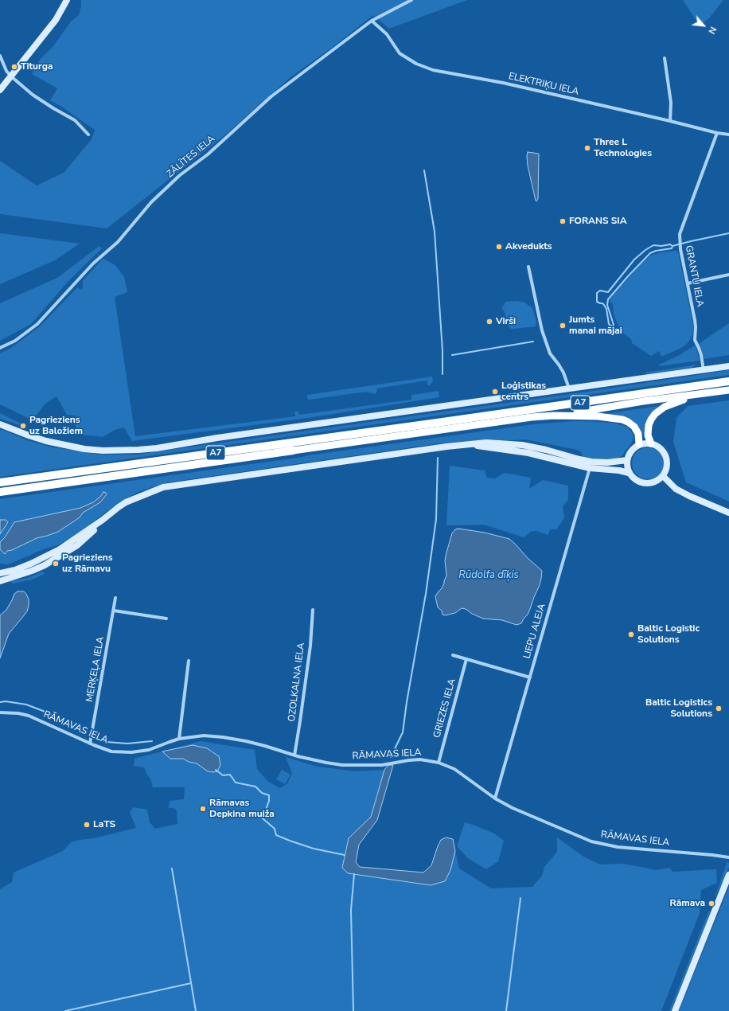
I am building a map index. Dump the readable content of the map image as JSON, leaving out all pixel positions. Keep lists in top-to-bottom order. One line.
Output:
{"streets":{"highway":["A7"],"street":["ELEKTRIĶU IELA","ZĀLĪTES IELA","GRANTU IELA","LIEPU ALEJA","MERĶEĻA IELA","OZOLKALNA IELA","GRIEZES IELA","RĀMAVAS IELA"]},"crossings":[["ELEKTRIĶU IELA","ZĀLĪTES IELA"],["ELEKTRIĶU IELA","GRANTU IELA"],["LIEPU ALEJA","RĀMAVAS IELA"],["MERĶEĻA IELA","RĀMAVAS IELA"],["OZOLKALNA IELA","RĀMAVAS IELA"],["GRIEZES IELA","RĀMAVAS IELA"]],"water":["Rūdolfa dīķis"],"places":["Titurga","Three L Technologies","FORANS SIA","Akvedukts","Virši","Jumts manai mājai","Loģistikas centrs","Pagrieziens uz Baložiem","Pagrieziens uz Rāmavu","Baltic Logistic Solutions","Baltic Logistics Solutions","Rāmavas Depkina muiža","LaTS","Rāmava"],"north":"bottom right"}
